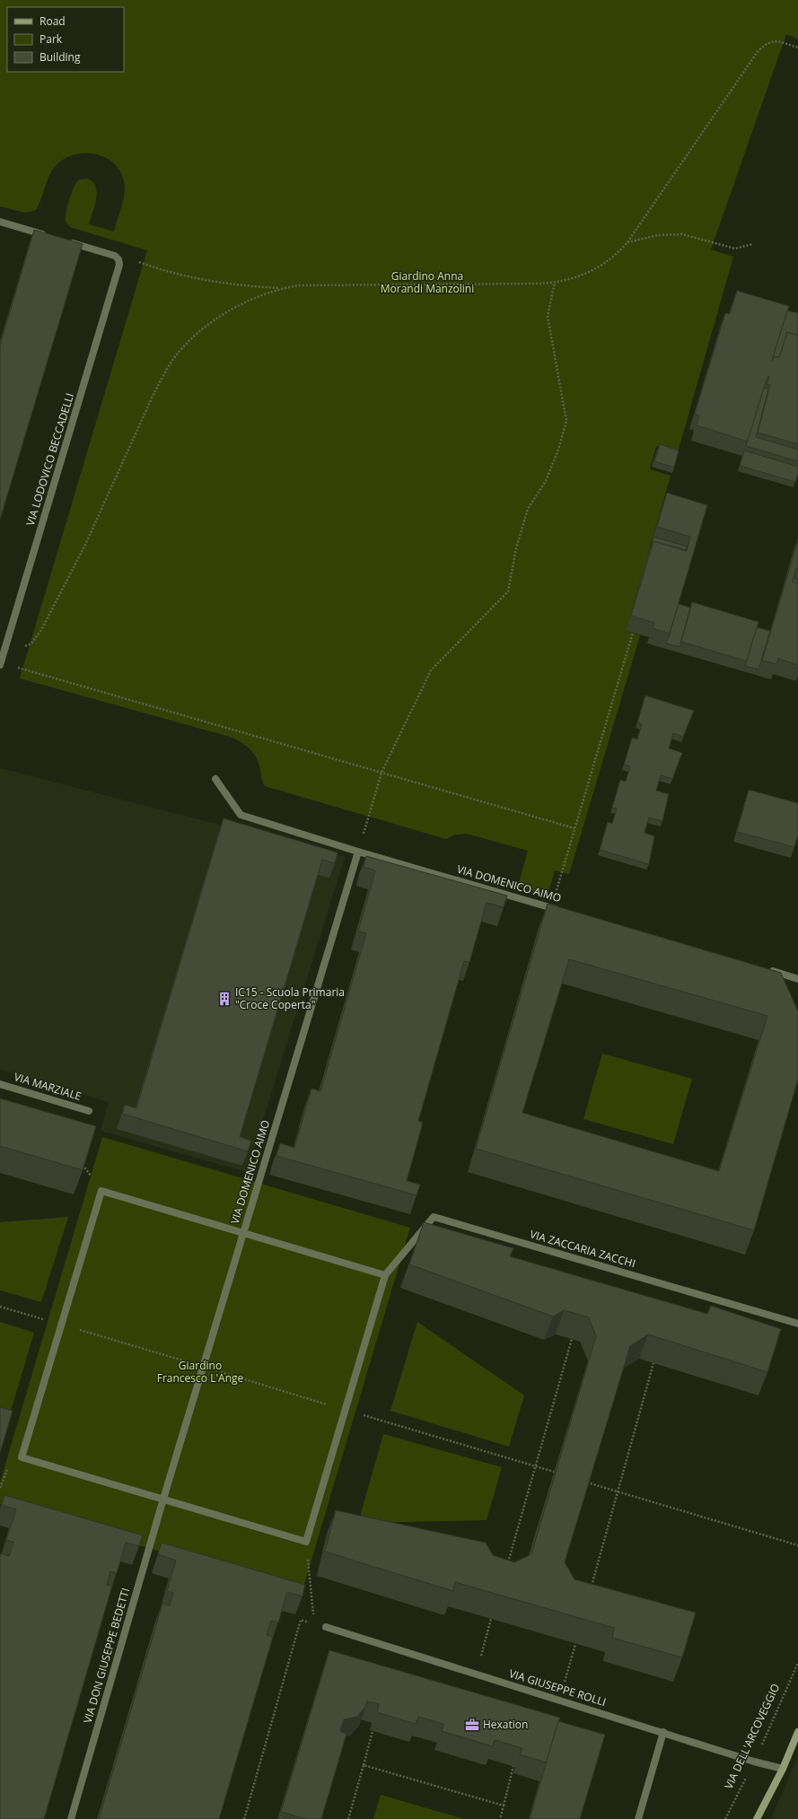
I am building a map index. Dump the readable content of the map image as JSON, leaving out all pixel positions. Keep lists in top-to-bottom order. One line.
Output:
{"streets":{"street":["VIA LODOVICO BECCADELLI","VIA DOMENICO AIMO","VIA MARZIALE","VIA ZACCARIA ZACCHI","VIA DON GIUSEPPE BEDETTI","VIA GIUSEPPE ROLLI"],"path":["VIA DELL'ARCOVEGGIO"]},"crossings":[["VIA DOMENICO AIMO","VIA DON GIUSEPPE BEDETTI"],["VIA GIUSEPPE ROLLI","VIA DELL'ARCOVEGGIO"]],"parks":["Giardino Anna Morandi Manzolini","Giardino Francesco L'Ange"],"places":{"building":["IC15 - Scuola Primaria \"Croce Coperta\""],"office":["Hexation"]},"legend":["Road","Park","Building"]}
